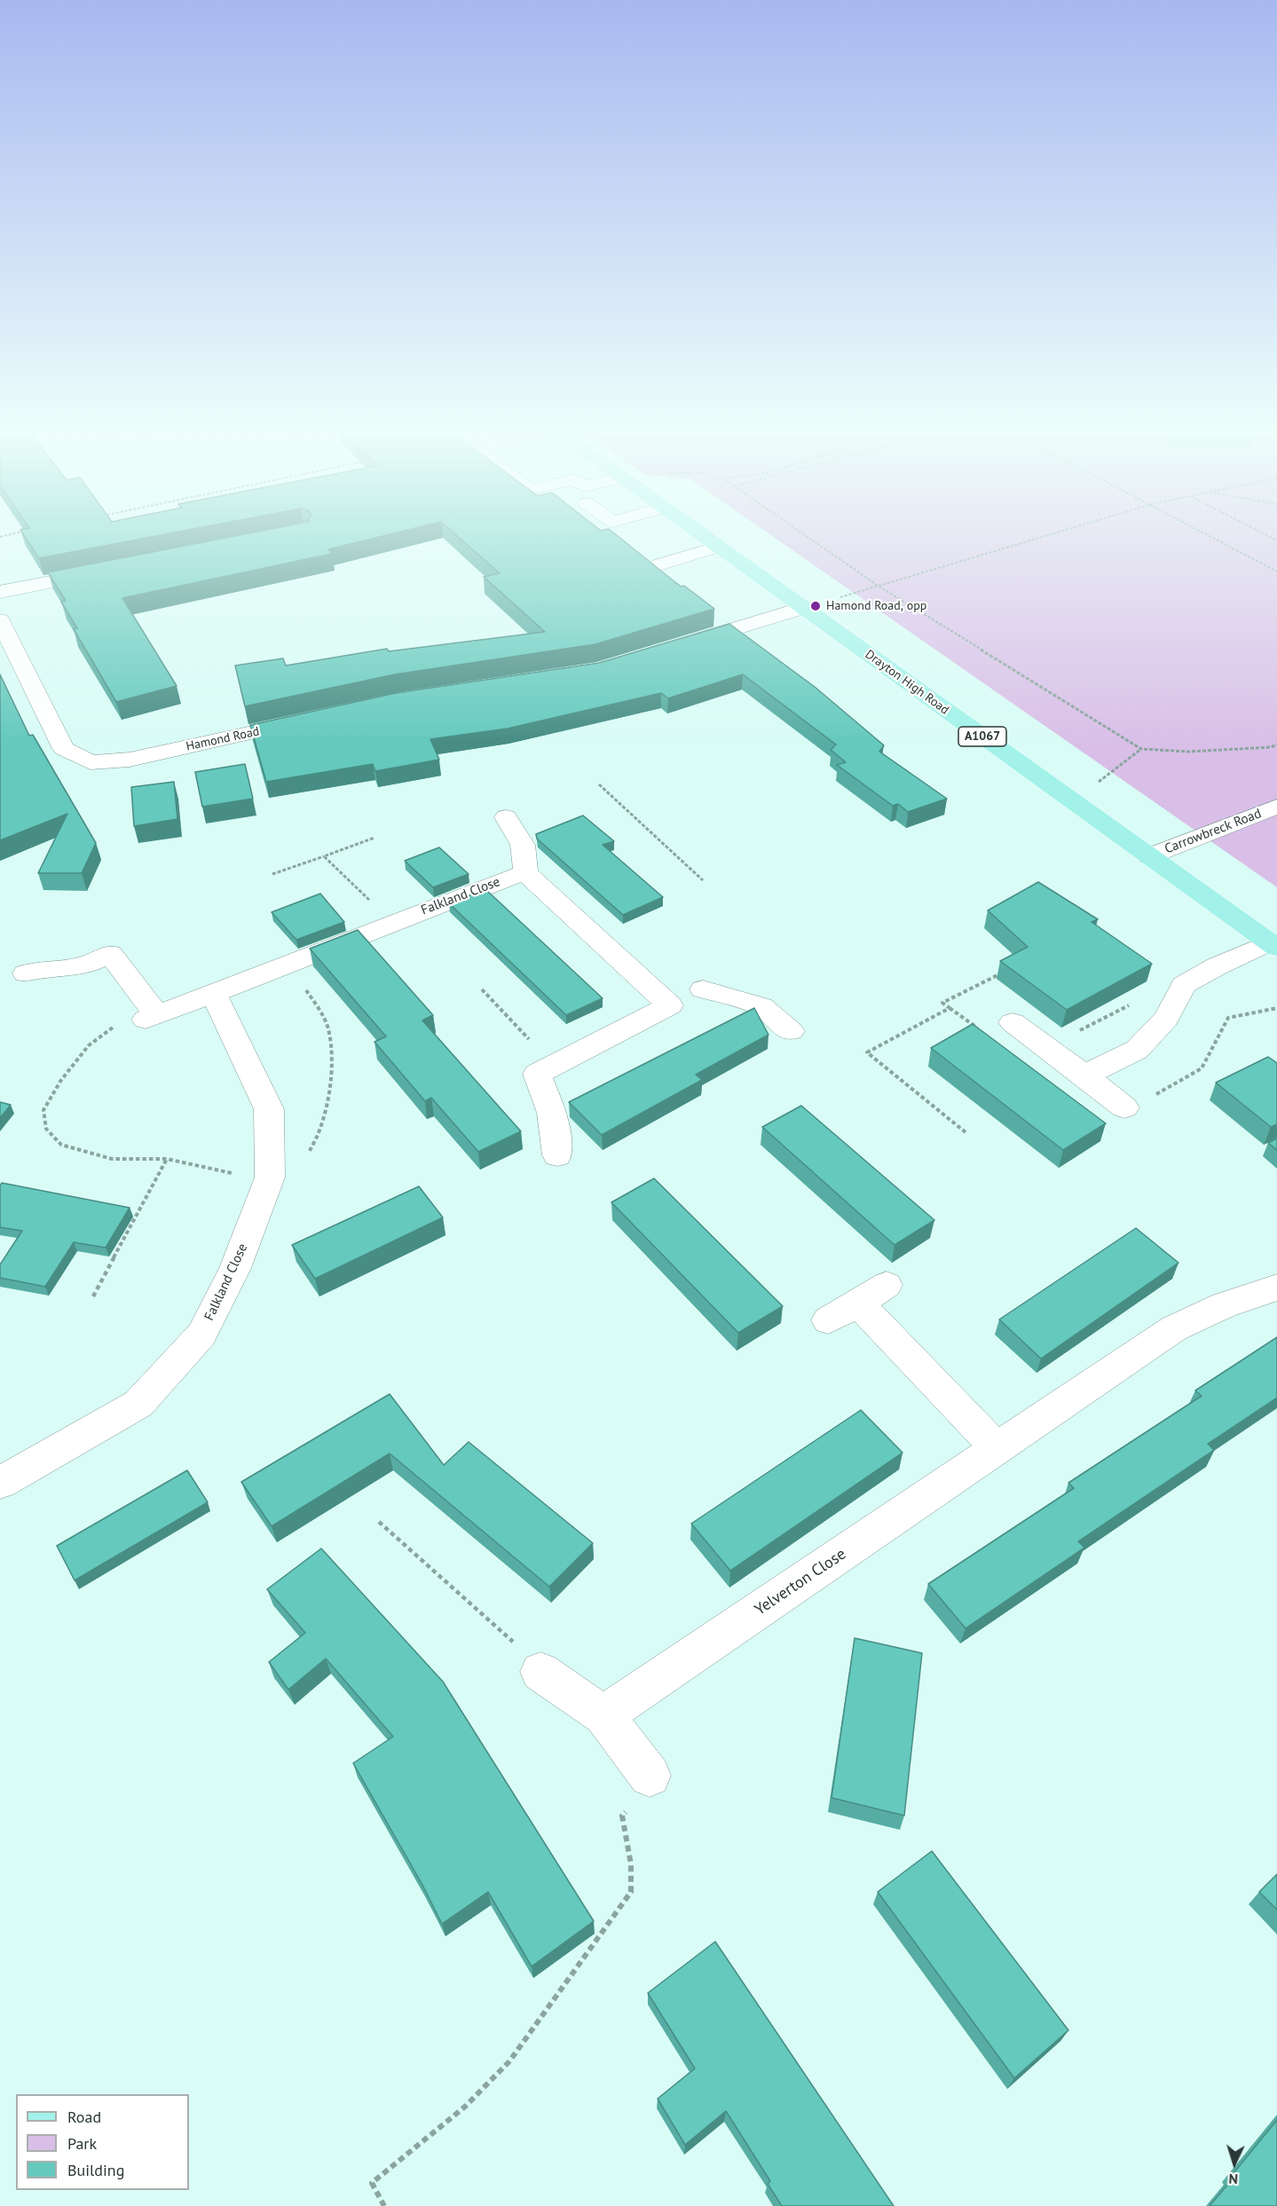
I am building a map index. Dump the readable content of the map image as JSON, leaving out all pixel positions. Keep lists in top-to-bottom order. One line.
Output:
{"streets":{"main road":["Drayton High Road","A1067"],"street":["Hamond Road","Carrowbreck Road","Falkland Close","Yelverton Close"]},"crossings":[["Drayton High Road","Carrowbreck Road"]],"places":["Hamond Road, opp"],"legend":["Road","Park","Building"],"north":"bottom"}
